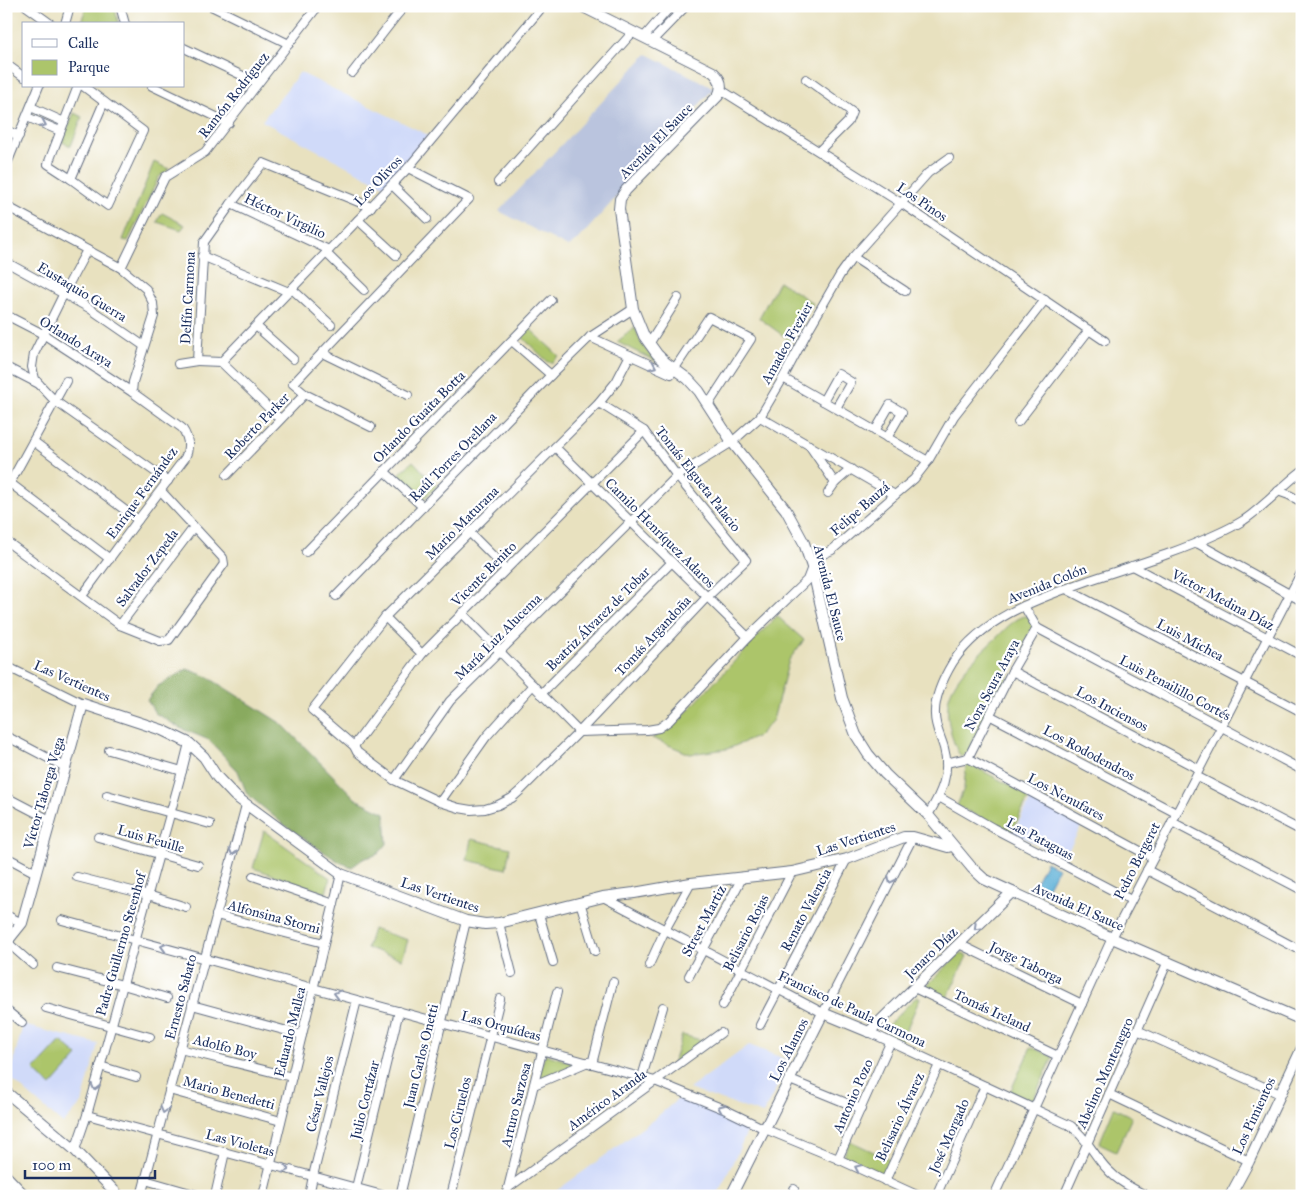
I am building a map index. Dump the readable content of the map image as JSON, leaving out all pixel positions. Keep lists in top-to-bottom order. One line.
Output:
{"streets":{"street":["Ramón Rodríguez","Avenida El Sauce","Los Olivos","Los Pinos","Héctor Virgilio","Eustaquio Guerra","Delfín Carmona","Orlando Araya","Amadeo Frezier","Orlando Guaita Botta","Roberto Parker","Raúl Torres Orellana","Tomás Elgueta Palacio","Enrique Fernández","Felipe Bauzá","Mario Maturana","Camilo Henríquez Adaros","Salvador Zepeda","Vicente Benito","Avenida Colón","Víctor Medina Díaz","Beatriz Álvarez de Tobar","Tomás Argandoña","María Luz Alucema","Luis Michea","Las Vertientes","Nora Seura Araya","Luis Penailillo Cortés","Los Inciensos","Los Rododendros","Víctor Taborga Vega","Los Nenufares","Luis Feuille","Las Pataguas","Pedro Bergeret","Renato Valencia","Alfonsina Storni","Street Martiz","Belisario Rojas","Padre Guillermo Steenhof","Jenaro Díaz","Jorge Taborga","Ernesto Sabato","Francisco de Paula Carmona","Tomás Ireland","Las Orquídeas","Eduardo Mallea","Adolfo Boy","Los Álamos","Juan Carlos Onetti","Abelino Montenegro","Mario Benedetti","César Vallejos","Antonio Pozo","Julio Cortázar","Américo Aranda","Arturo Sarzosa","Los Ciruelos","Los Pimientos","Belisario Álvarez","José Morgado","Las Violetas"]},"crossings":[["Avenida El Sauce","Los Pinos"],["Avenida El Sauce","Amadeo Frezier"],["Avenida El Sauce","Raúl Torres Orellana"],["Avenida El Sauce","Felipe Bauzá"],["Avenida El Sauce","Avenida Colón"],["Avenida El Sauce","Las Vertientes"],["Avenida El Sauce","Pedro Bergeret"],["Avenida El Sauce","Jenaro Díaz"],["Avenida El Sauce","Abelino Montenegro"],["Los Olivos","Héctor Virgilio"],["Los Olivos","Delfín Carmona"],["Los Pinos","Amadeo Frezier"],["Los Pinos","Felipe Bauzá"],["Héctor Virgilio","Delfín Carmona"],["Orlando Araya","Enrique Fernández"],["Amadeo Frezier","Tomás Elgueta Palacio"],["Amadeo Frezier","Camilo Henríquez Adaros"],["Amadeo Frezier","María Luz Alucema"],["Tomás Elgueta Palacio","Mario Maturana"],["Tomás Elgueta Palacio","Vicente Benito"],["Tomás Elgueta Palacio","Tomás Argandoña"],["Felipe Bauzá","Camilo Henríquez Adaros"],["Felipe Bauzá","Tomás Argandoña"],["Mario Maturana","Camilo Henríquez Adaros"],["Mario Maturana","Tomás Argandoña"],["Camilo Henríquez Adaros","Vicente Benito"],["Camilo Henríquez Adaros","Beatriz Álvarez de Tobar"],["Camilo Henríquez Adaros","Tomás Argandoña"],["Camilo Henríquez Adaros","María Luz Alucema"],["Vicente Benito","Tomás Argandoña"],["Avenida Colón","Víctor Medina Díaz"],["Avenida Colón","Luis Michea"],["Avenida Colón","Las Pataguas"],["Víctor Medina Díaz","Pedro Bergeret"],["Tomás Argandoña","María Luz Alucema"],["Luis Michea","Pedro Bergeret"],["Las Vertientes","Víctor Taborga Vega"],["Las Vertientes","Renato Valencia"],["Las Vertientes","Street Martiz"],["Las Vertientes","Belisario Rojas"],["Las Vertientes","Padre Guillermo Steenhof"],["Las Vertientes","Ernesto Sabato"],["Las Vertientes","Francisco de Paula Carmona"],["Las Vertientes","Eduardo Mallea"],["Las Vertientes","Los Álamos"],["Las Vertientes","Juan Carlos Onetti"],["Nora Seura Araya","Luis Penailillo Cortés"],["Nora Seura Araya","Los Inciensos"],["Nora Seura Araya","Los Rododendros"],["Nora Seura Araya","Los Nenufares"],["Luis Penailillo Cortés","Pedro Bergeret"],["Los Inciensos","Pedro Bergeret"],["Los Rododendros","Pedro Bergeret"],["Los Nenufares","Pedro Bergeret"],["Luis Feuille","Padre Guillermo Steenhof"],["Las Pataguas","Pedro Bergeret"],["Pedro Bergeret","Jorge Taborga"],["Pedro Bergeret","Francisco de Paula Carmona"],["Pedro Bergeret","Tomás Ireland"],["Renato Valencia","Francisco de Paula Carmona"],["Alfonsina Storni","Ernesto Sabato"],["Alfonsina Storni","Eduardo Mallea"],["Street Martiz","Francisco de Paula Carmona"],["Belisario Rojas","Francisco de Paula Carmona"],["Padre Guillermo Steenhof","Las Orquídeas"],["Padre Guillermo Steenhof","Las Violetas"],["Jenaro Díaz","Jorge Taborga"],["Jenaro Díaz","Francisco de Paula Carmona"],["Jenaro Díaz","Tomás Ireland"],["Ernesto Sabato","Las Orquídeas"],["Ernesto Sabato","Adolfo Boy"],["Ernesto Sabato","Mario Benedetti"],["Ernesto Sabato","Las Violetas"],["Francisco de Paula Carmona","Los Álamos"],["Francisco de Paula Carmona","Abelino Montenegro"],["Francisco de Paula Carmona","Antonio Pozo"],["Francisco de Paula Carmona","Belisario Álvarez"],["Francisco de Paula Carmona","José Morgado"],["Las Orquídeas","Eduardo Mallea"],["Las Orquídeas","Los Álamos"],["Las Orquídeas","Juan Carlos Onetti"],["Las Orquídeas","César Vallejos"],["Las Orquídeas","Antonio Pozo"],["Las Orquídeas","Julio Cortázar"],["Las Orquídeas","Américo Aranda"],["Las Orquídeas","Arturo Sarzosa"],["Las Orquídeas","Los Ciruelos"],["Las Orquídeas","Belisario Álvarez"],["Eduardo Mallea","Adolfo Boy"],["Eduardo Mallea","Mario Benedetti"],["Eduardo Mallea","Las Violetas"],["César Vallejos","Las Violetas"],["Julio Cortázar","Las Violetas"],["Américo Aranda","Arturo Sarzosa"]],"one_way":["Jenaro Díaz","Ernesto Sabato","Los Álamos"],"legend":["Calle","Parque"],"scale_bar":"100 m"}
